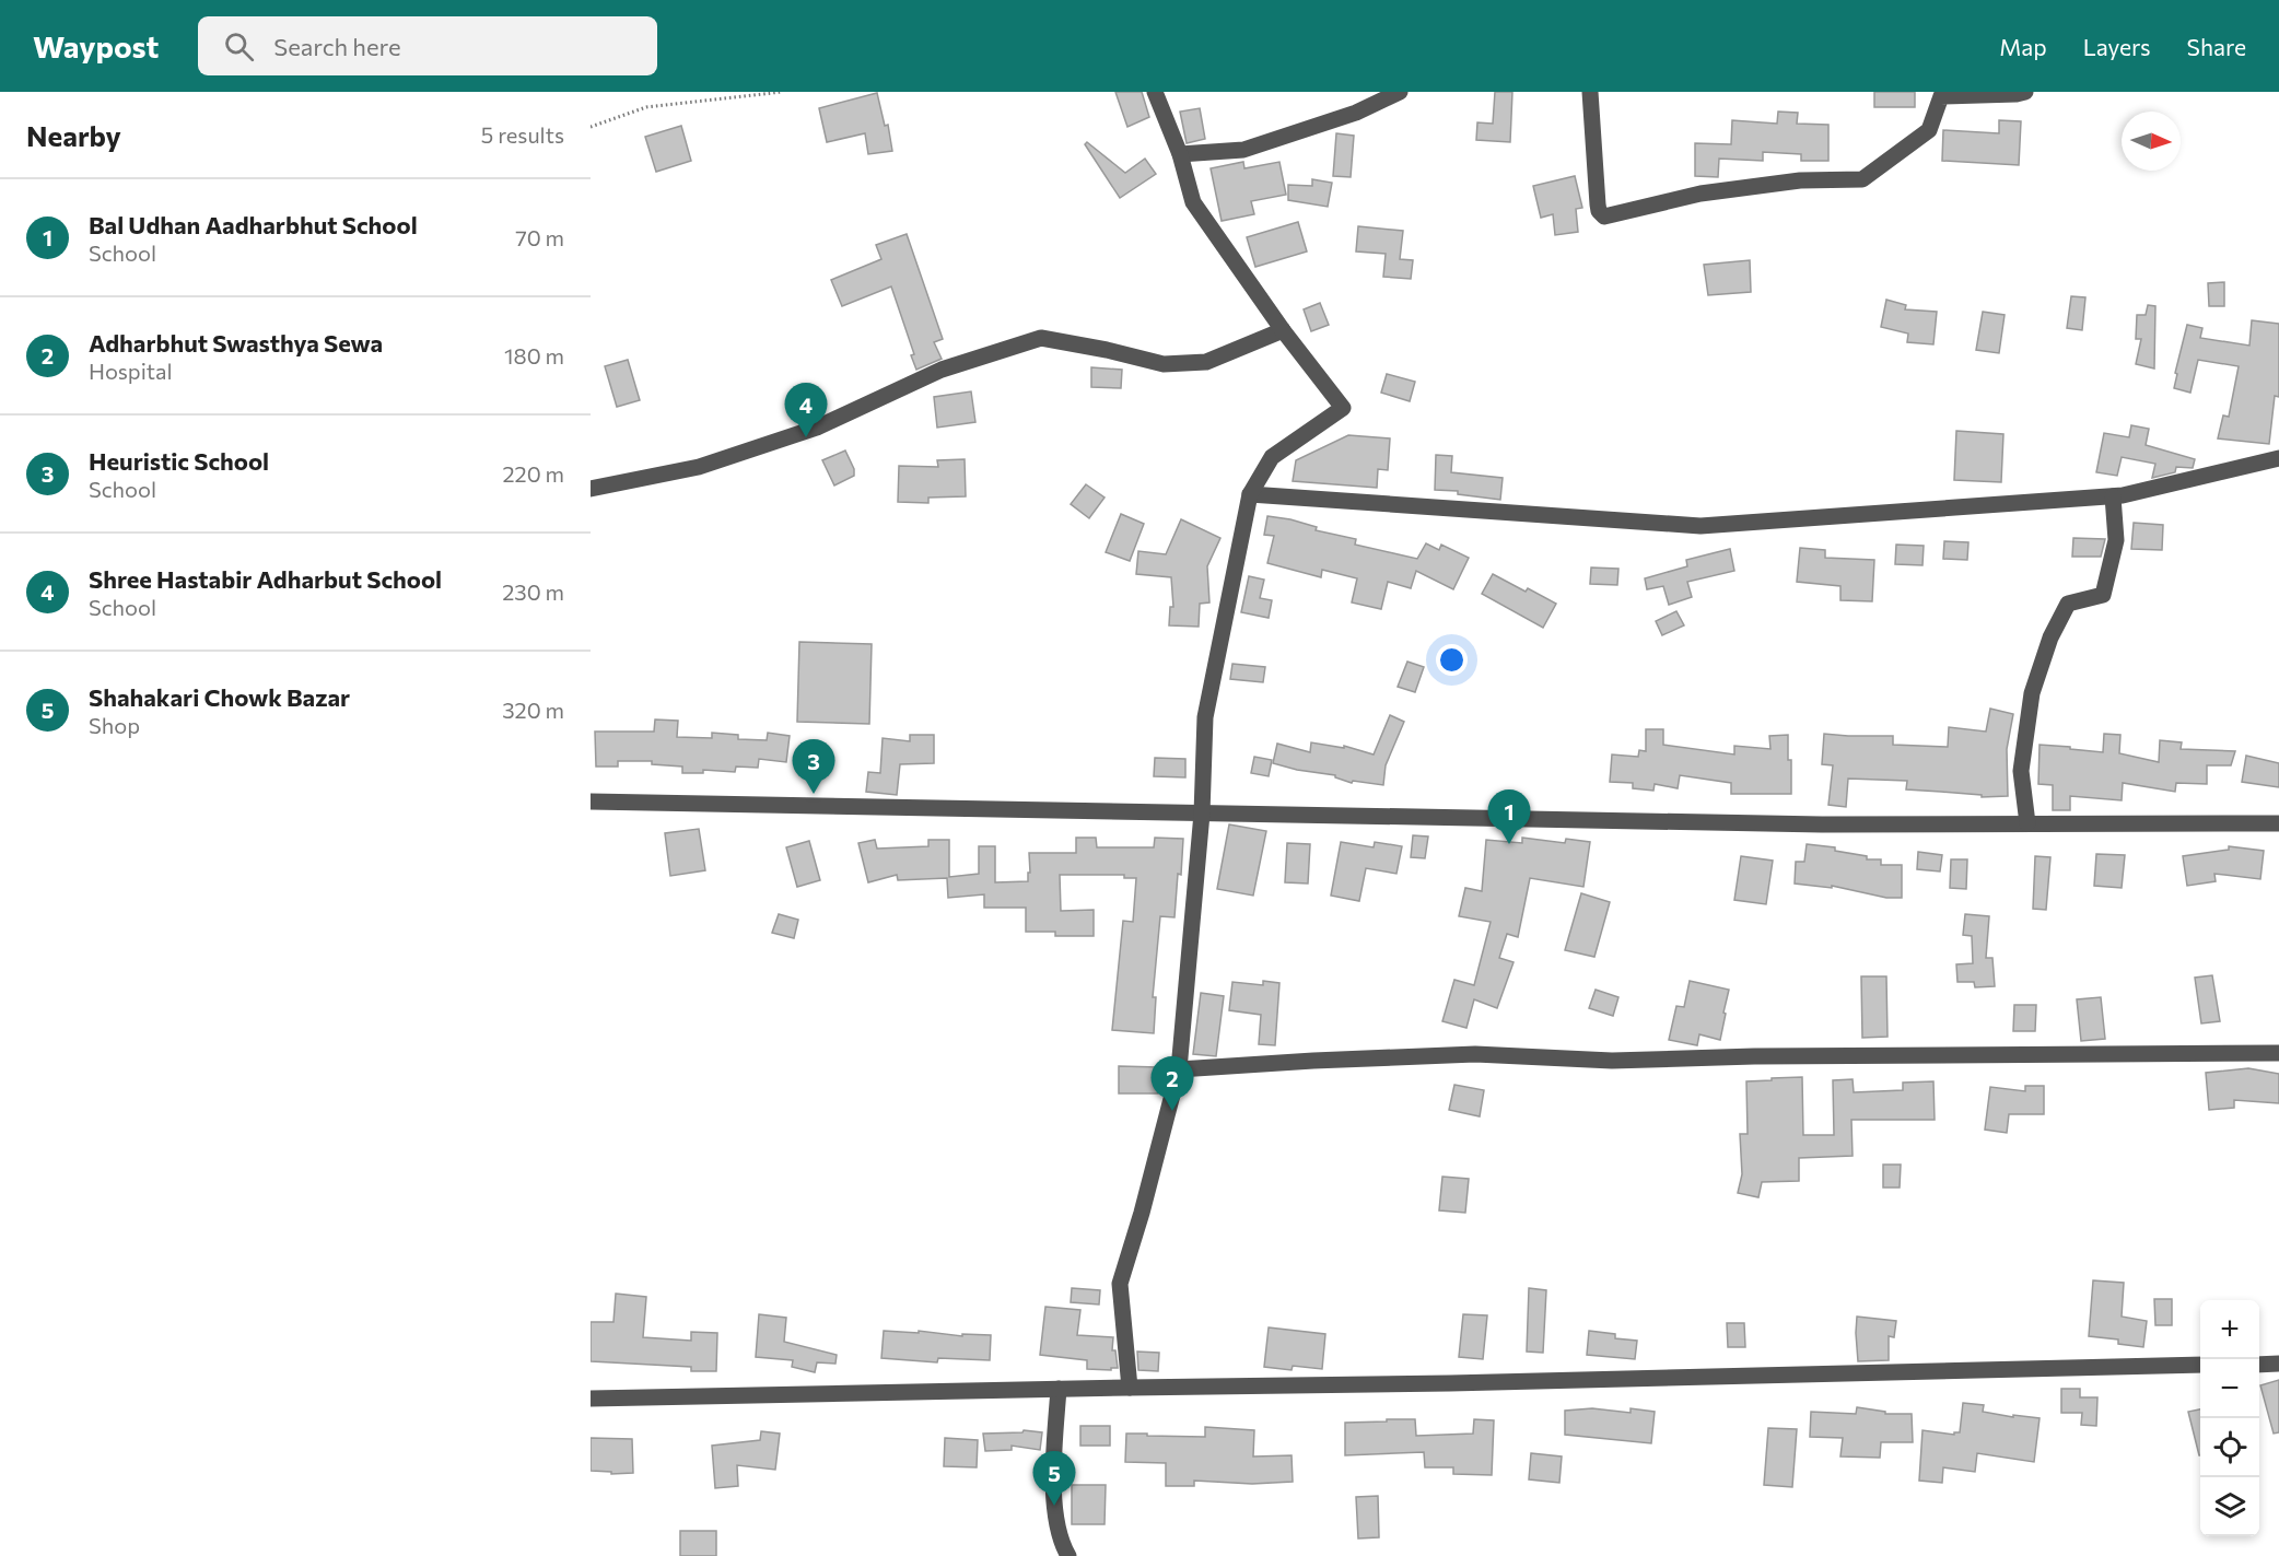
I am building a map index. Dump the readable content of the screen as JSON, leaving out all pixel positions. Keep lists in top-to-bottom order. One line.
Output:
{"north":"right","page":{"header":"Waypost","search":"Search here","nav":["Map","Layers","Share"],"heading":["Nearby","5 results"],"list":[{"mark":"1","name":"Bal Udhan Aadharbhut School","note":"School","value":"70 m"},{"mark":"2","name":"Adharbhut Swasthya Sewa","note":"Hospital","value":"180 m"},{"mark":"3","name":"Heuristic School","note":"School","value":"220 m"},{"mark":"4","name":"Shree Hastabir Adharbut School","note":"School","value":"230 m"},{"mark":"5","name":"Shahakari Chowk Bazar","note":"Shop","value":"320 m"}],"pins":["4","3","1","2","5"],"map_buttons":["+","−"]}}
